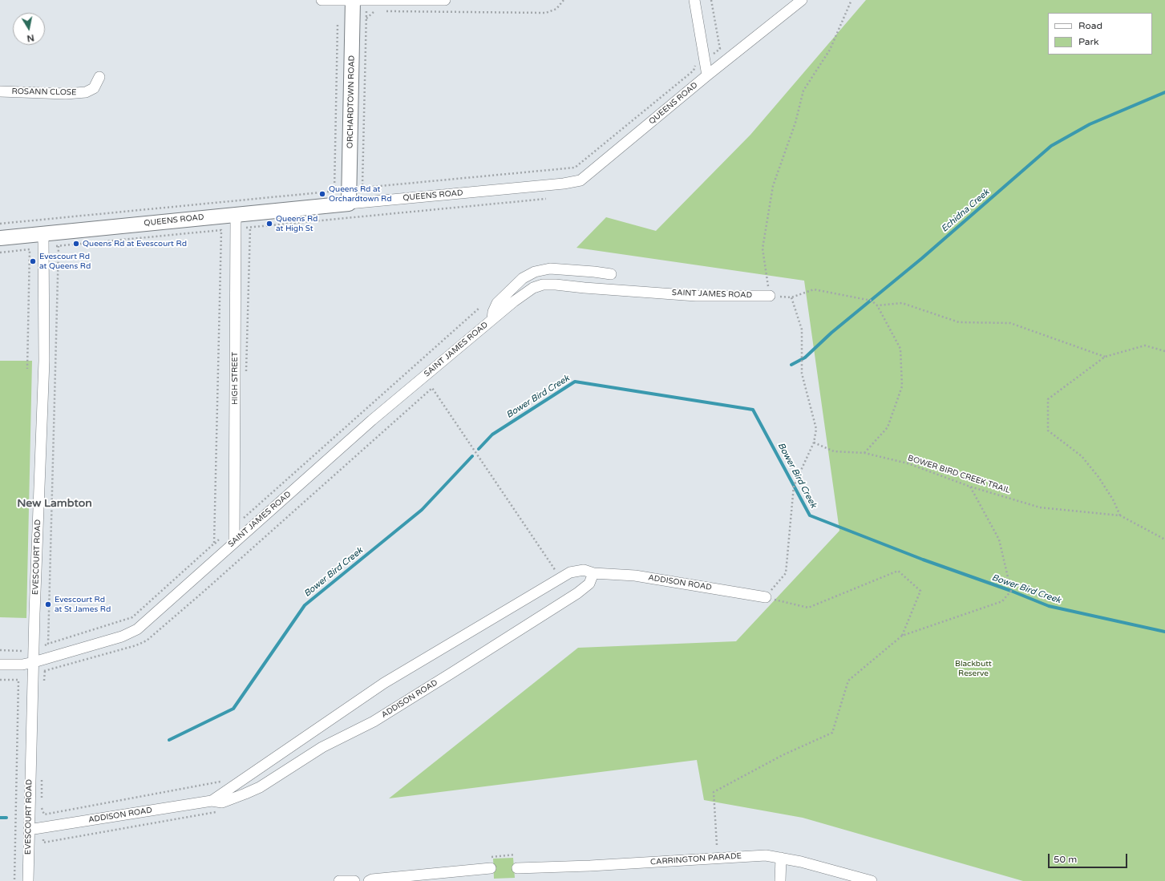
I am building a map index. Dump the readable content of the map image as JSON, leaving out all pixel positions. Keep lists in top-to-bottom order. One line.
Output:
{"streets":{"street":["ROSANN CLOSE","ORCHARDTOWN ROAD","QUEENS ROAD","SAINT JAMES ROAD","HIGH STREET","EVESCOURT ROAD","ADDISON ROAD","CARRINGTON PARADE"],"path":["BOWER BIRD CREEK TRAIL"]},"crossings":[["ORCHARDTOWN ROAD","QUEENS ROAD"],["QUEENS ROAD","HIGH STREET"],["QUEENS ROAD","EVESCOURT ROAD"],["SAINT JAMES ROAD","HIGH STREET"],["SAINT JAMES ROAD","EVESCOURT ROAD"],["EVESCOURT ROAD","ADDISON ROAD"]],"districts":["New Lambton"],"water":["Echidna Creek","Bower Bird Creek"],"parks":["Blackbutt Reserve"],"places":["Queens Rd at Orchardtown Rd","Queens Rd at High St","Queens Rd at Evescourt Rd","Evescourt Rd at Queens Rd","Evescourt Rd at St James Rd"],"legend":["Road","Park"],"scale_bar":"50 m","north":"bottom"}
